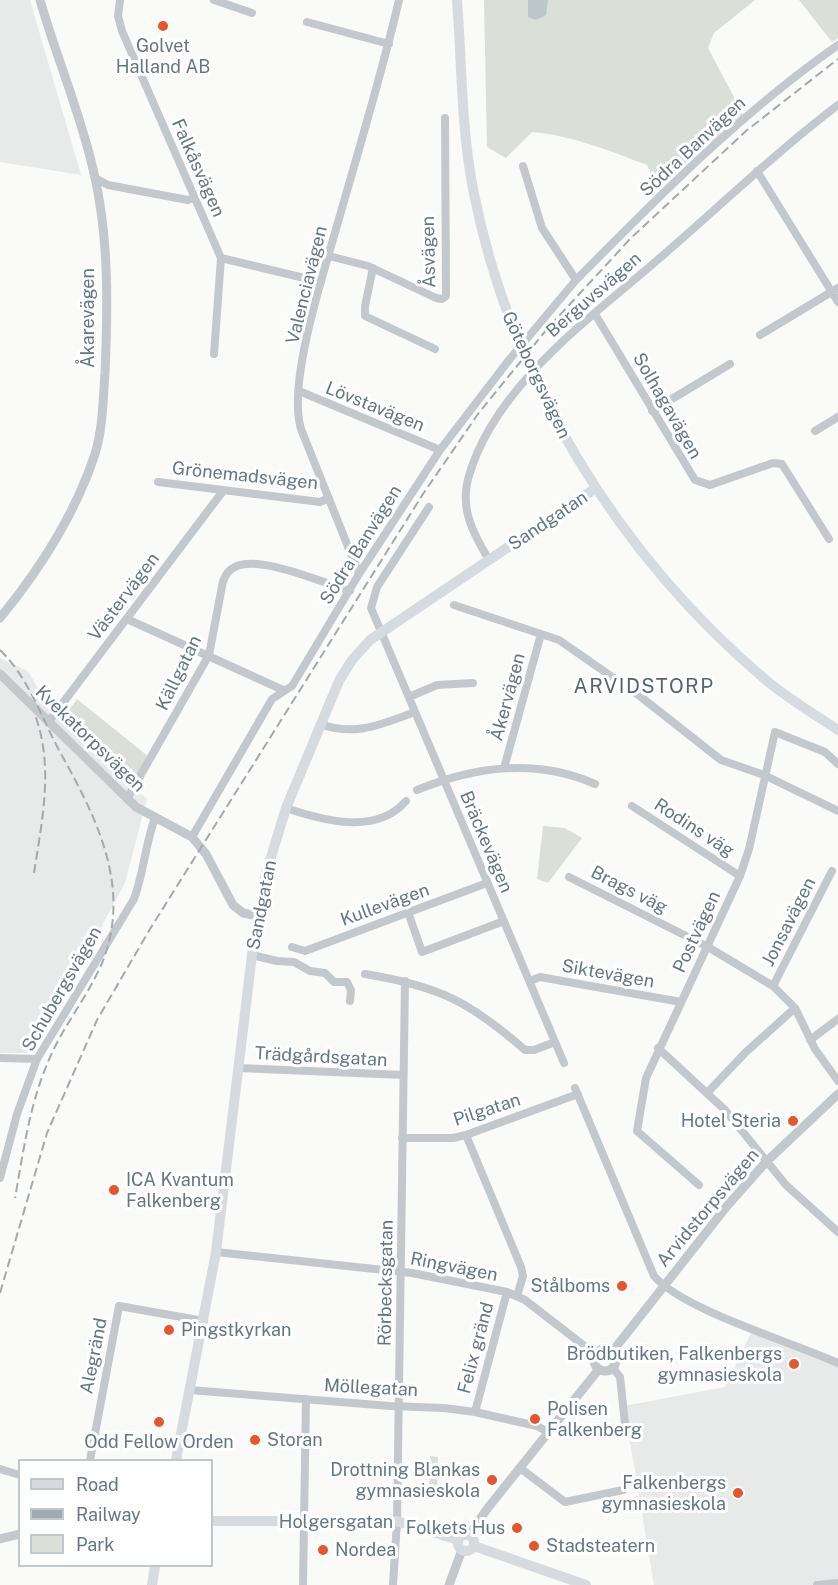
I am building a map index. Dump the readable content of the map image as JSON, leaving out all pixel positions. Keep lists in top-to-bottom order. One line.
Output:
{"streets":{"main road":["Göteborgsvägen","Sandgatan","Holgersgatan"],"street":["Södra Banvägen","Falkåsvägen","Åsvägen","Valenciavägen","Berguvsvägen","Åkarevägen","Solhagavägen","Lövstavägen","Grönemadsvägen","Västervägen","Källgatan","Åkervägen","Kvekatorpsvägen","Rodins väg","Bräckevägen","Brags väg","Kullevägen","Jonsavägen","Postvägen","Siktevägen","Schubergsvägen","Trädgårdsgatan","Pilgatan","Arvidstorpsvägen","Ringvägen","Rörbecksgatan","Felix gränd","Alegränd","Möllegatan"]},"crossings":[["Södra Banvägen","Valenciavägen"],["Södra Banvägen","Lövstavägen"],["Södra Banvägen","Källgatan"],["Södra Banvägen","Kvekatorpsvägen"],["Åsvägen","Valenciavägen"],["Valenciavägen","Lövstavägen"],["Valenciavägen","Grönemadsvägen"],["Berguvsvägen","Solhagavägen"],["Berguvsvägen","Sandgatan"],["Göteborgsvägen","Sandgatan"],["Grönemadsvägen","Västervägen"],["Sandgatan","Kvekatorpsvägen"],["Sandgatan","Bräckevägen"],["Sandgatan","Trädgårdsgatan"],["Sandgatan","Ringvägen"],["Sandgatan","Alegränd"],["Sandgatan","Möllegatan"],["Västervägen","Kvekatorpsvägen"],["Källgatan","Kvekatorpsvägen"],["Kvekatorpsvägen","Schubergsvägen"],["Rodins väg","Postvägen"],["Bräckevägen","Kullevägen"],["Bräckevägen","Siktevägen"],["Brags väg","Postvägen"],["Postvägen","Siktevägen"],["Trädgårdsgatan","Rörbecksgatan"],["Pilgatan","Arvidstorpsvägen"],["Pilgatan","Rörbecksgatan"],["Arvidstorpsvägen","Ringvägen"],["Ringvägen","Rörbecksgatan"],["Ringvägen","Felix gränd"],["Rörbecksgatan","Möllegatan"],["Rörbecksgatan","Holgersgatan"],["Felix gränd","Möllegatan"]],"districts":["ARVIDSTORP"],"places":["Golvet Halland AB","Hotel Steria","ICA Kvantum Falkenberg","Stålboms","Pingstkyrkan","Brödbutiken, Falkenbergs gymnasieskola","Polisen Falkenberg","Odd Fellow Orden","Storan","Drottning Blankas gymnasieskola","Falkenbergs gymnasieskola","Folkets Hus","Stadsteatern","Nordea"],"legend":["Road","Railway","Park"]}
